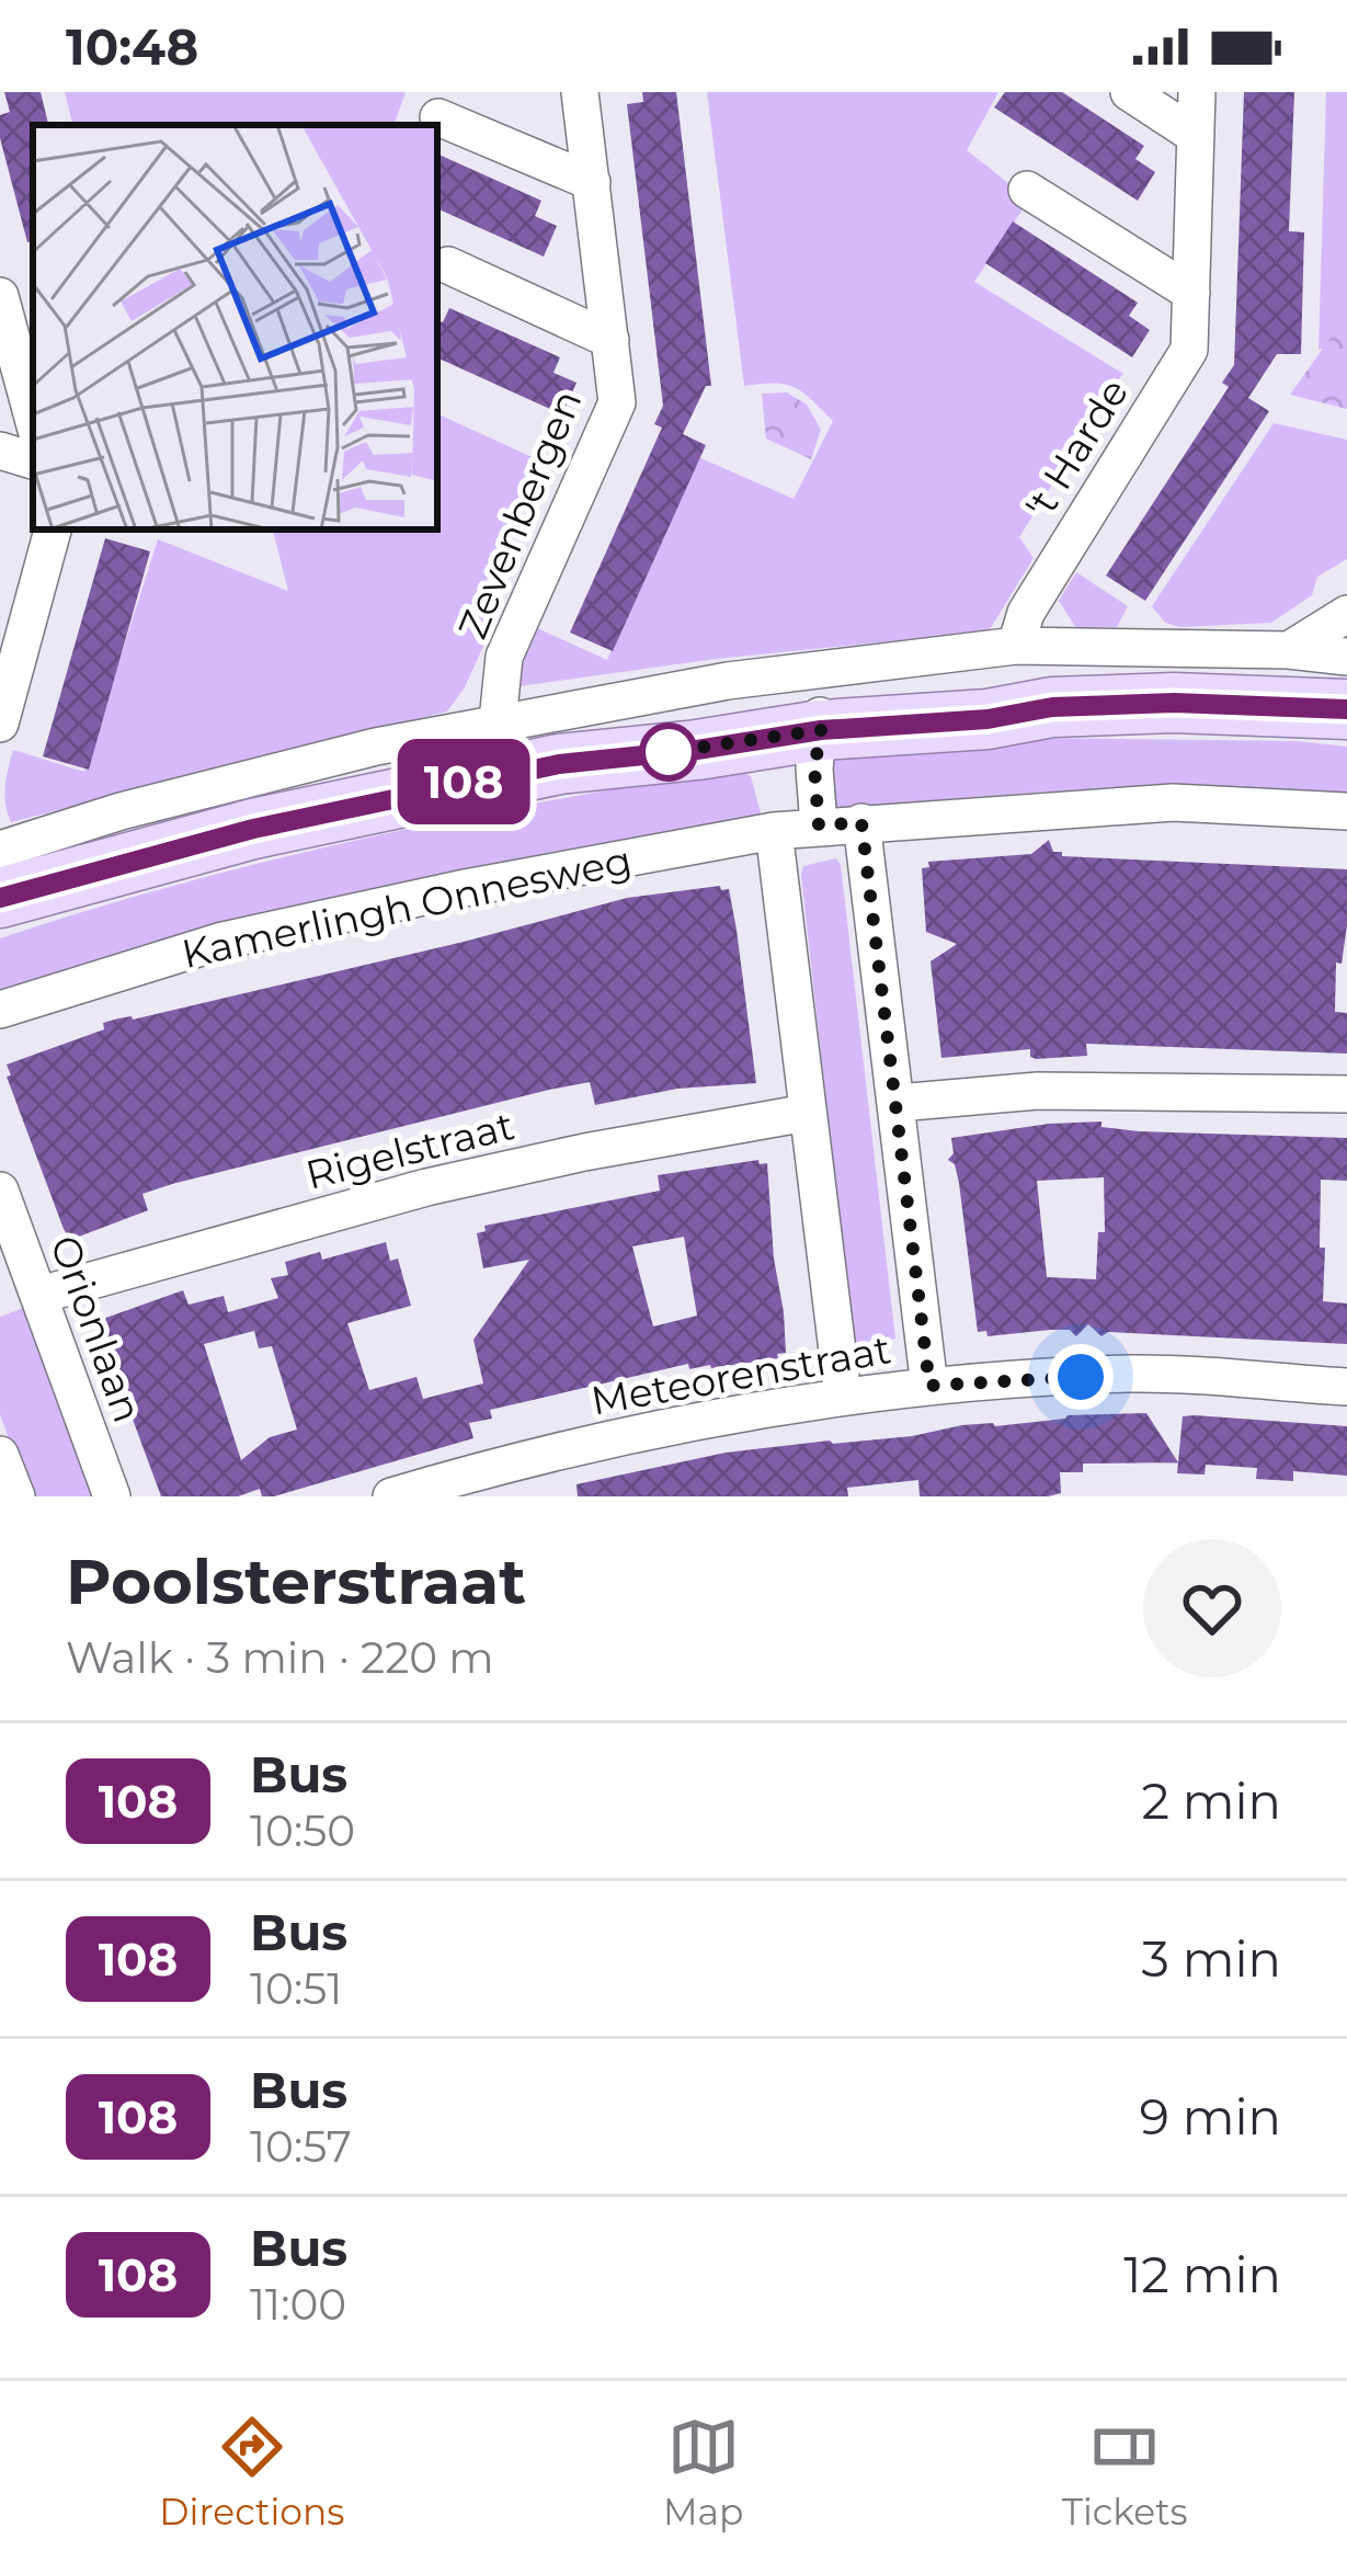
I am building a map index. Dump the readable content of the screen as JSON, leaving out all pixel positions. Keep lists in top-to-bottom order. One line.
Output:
{"streets":{"street":["'t Harde","Zevenbergen","Kamerlingh Onnesweg","Rigelstraat","Orionlaan","Meteorenstraat"]},"crossings":[["Rigelstraat","Orionlaan"]],"lines":["bus line 108"],"page":{"status":"10:48","on_map":"108","heading":["Poolsterstraat","Walk · 3 min · 220 m"],"list":[{"mark":"108","name":"Bus","note":"10:50","value":"2 min"},{"mark":"108","name":"Bus","note":"10:51","value":"3 min"},{"mark":"108","name":"Bus","note":"10:57","value":"9 min"},{"mark":"108","name":"Bus","note":"11:00","value":"12 min"}],"tabs":["Directions","Map","Tickets"]}}
